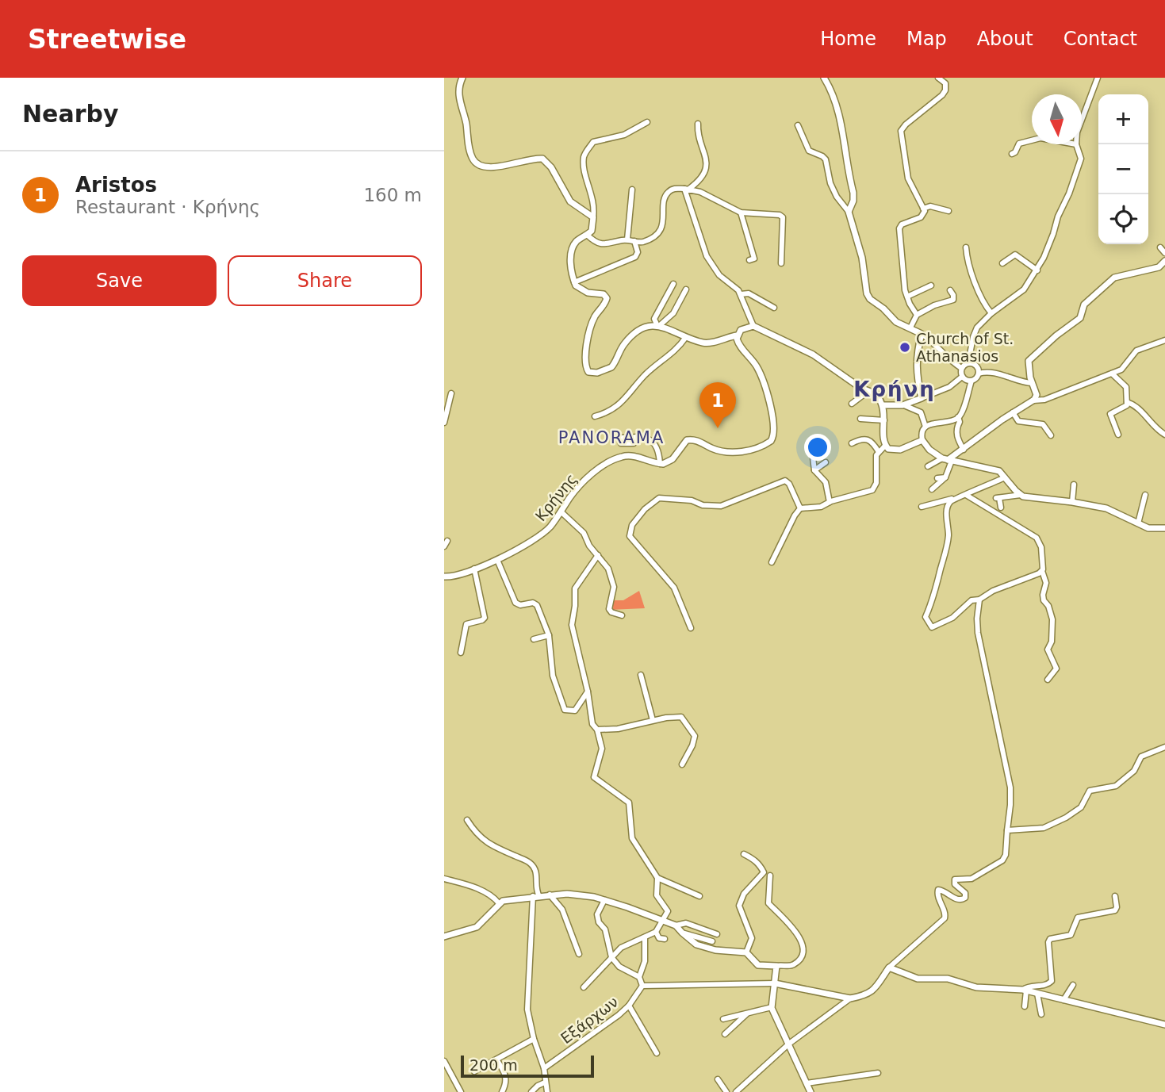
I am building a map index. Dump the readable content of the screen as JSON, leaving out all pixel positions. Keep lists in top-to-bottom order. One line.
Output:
{"streets":{"street":["Κρήνης","Εξάρχων"]},"districts":["Κρήνη","PANORAMA"],"places":["Church of St. Athanasios"],"scale_bar":"200 m","north":"bottom","page":{"header":"Streetwise","nav":["Home","Map","About","Contact"],"heading":"Nearby","map_buttons":["+","−"],"list":[{"mark":"1","name":"Aristos","note":"Restaurant · Κρήνης","value":"160 m"}],"buttons":["Save","Share"],"pins":"1","scale":"200 m"}}
